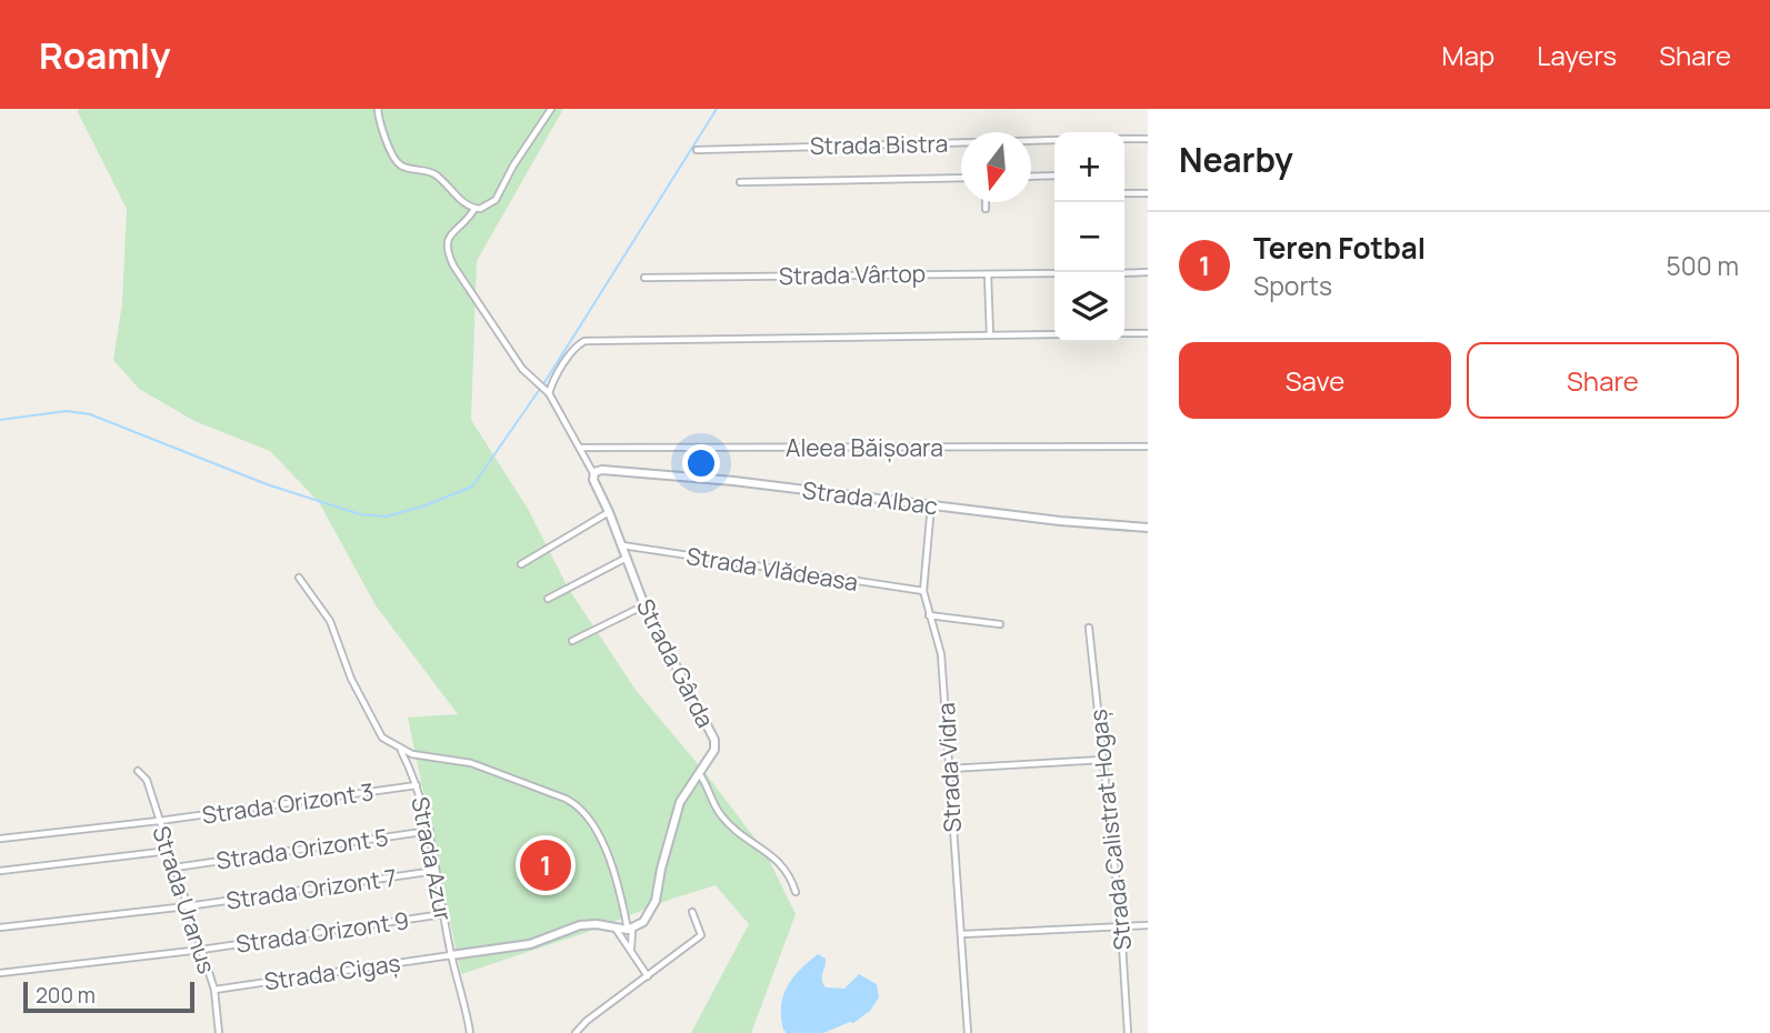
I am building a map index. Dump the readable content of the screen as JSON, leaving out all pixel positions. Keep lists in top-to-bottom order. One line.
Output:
{"streets":{"street":["Strada Bistra","Strada Vârtop","Aleea Băișoara","Strada Albac","Strada Vlădeasa","Strada Gârda","Strada Vidra","Strada Orizont 3","Strada Calistrat Hogaș","Strada Orizont 5","Strada Azur","Strada Orizont 7","Strada Uranus","Strada Orizont 9","Strada Cigaș"]},"crossings":[["Aleea Băișoara","Strada Gârda"],["Strada Albac","Strada Gârda"],["Strada Albac","Strada Vidra"],["Strada Vlădeasa","Strada Gârda"],["Strada Vlădeasa","Strada Vidra"],["Strada Orizont 3","Strada Azur"],["Strada Orizont 3","Strada Uranus"],["Strada Orizont 5","Strada Azur"],["Strada Orizont 5","Strada Uranus"],["Strada Azur","Strada Orizont 7"],["Strada Azur","Strada Orizont 9"],["Strada Azur","Strada Cigaș"],["Strada Orizont 7","Strada Uranus"],["Strada Uranus","Strada Orizont 9"],["Strada Uranus","Strada Cigaș"]],"scale_bar":"200 m","north":"bottom","page":{"header":"Roamly","nav":["Map","Layers","Share"],"heading":"Nearby","map_buttons":["+","−"],"list":[{"mark":"1","name":"Teren Fotbal","note":"Sports","value":"500 m"}],"buttons":["Save","Share"],"pins":"1","scale":"200 m"}}
